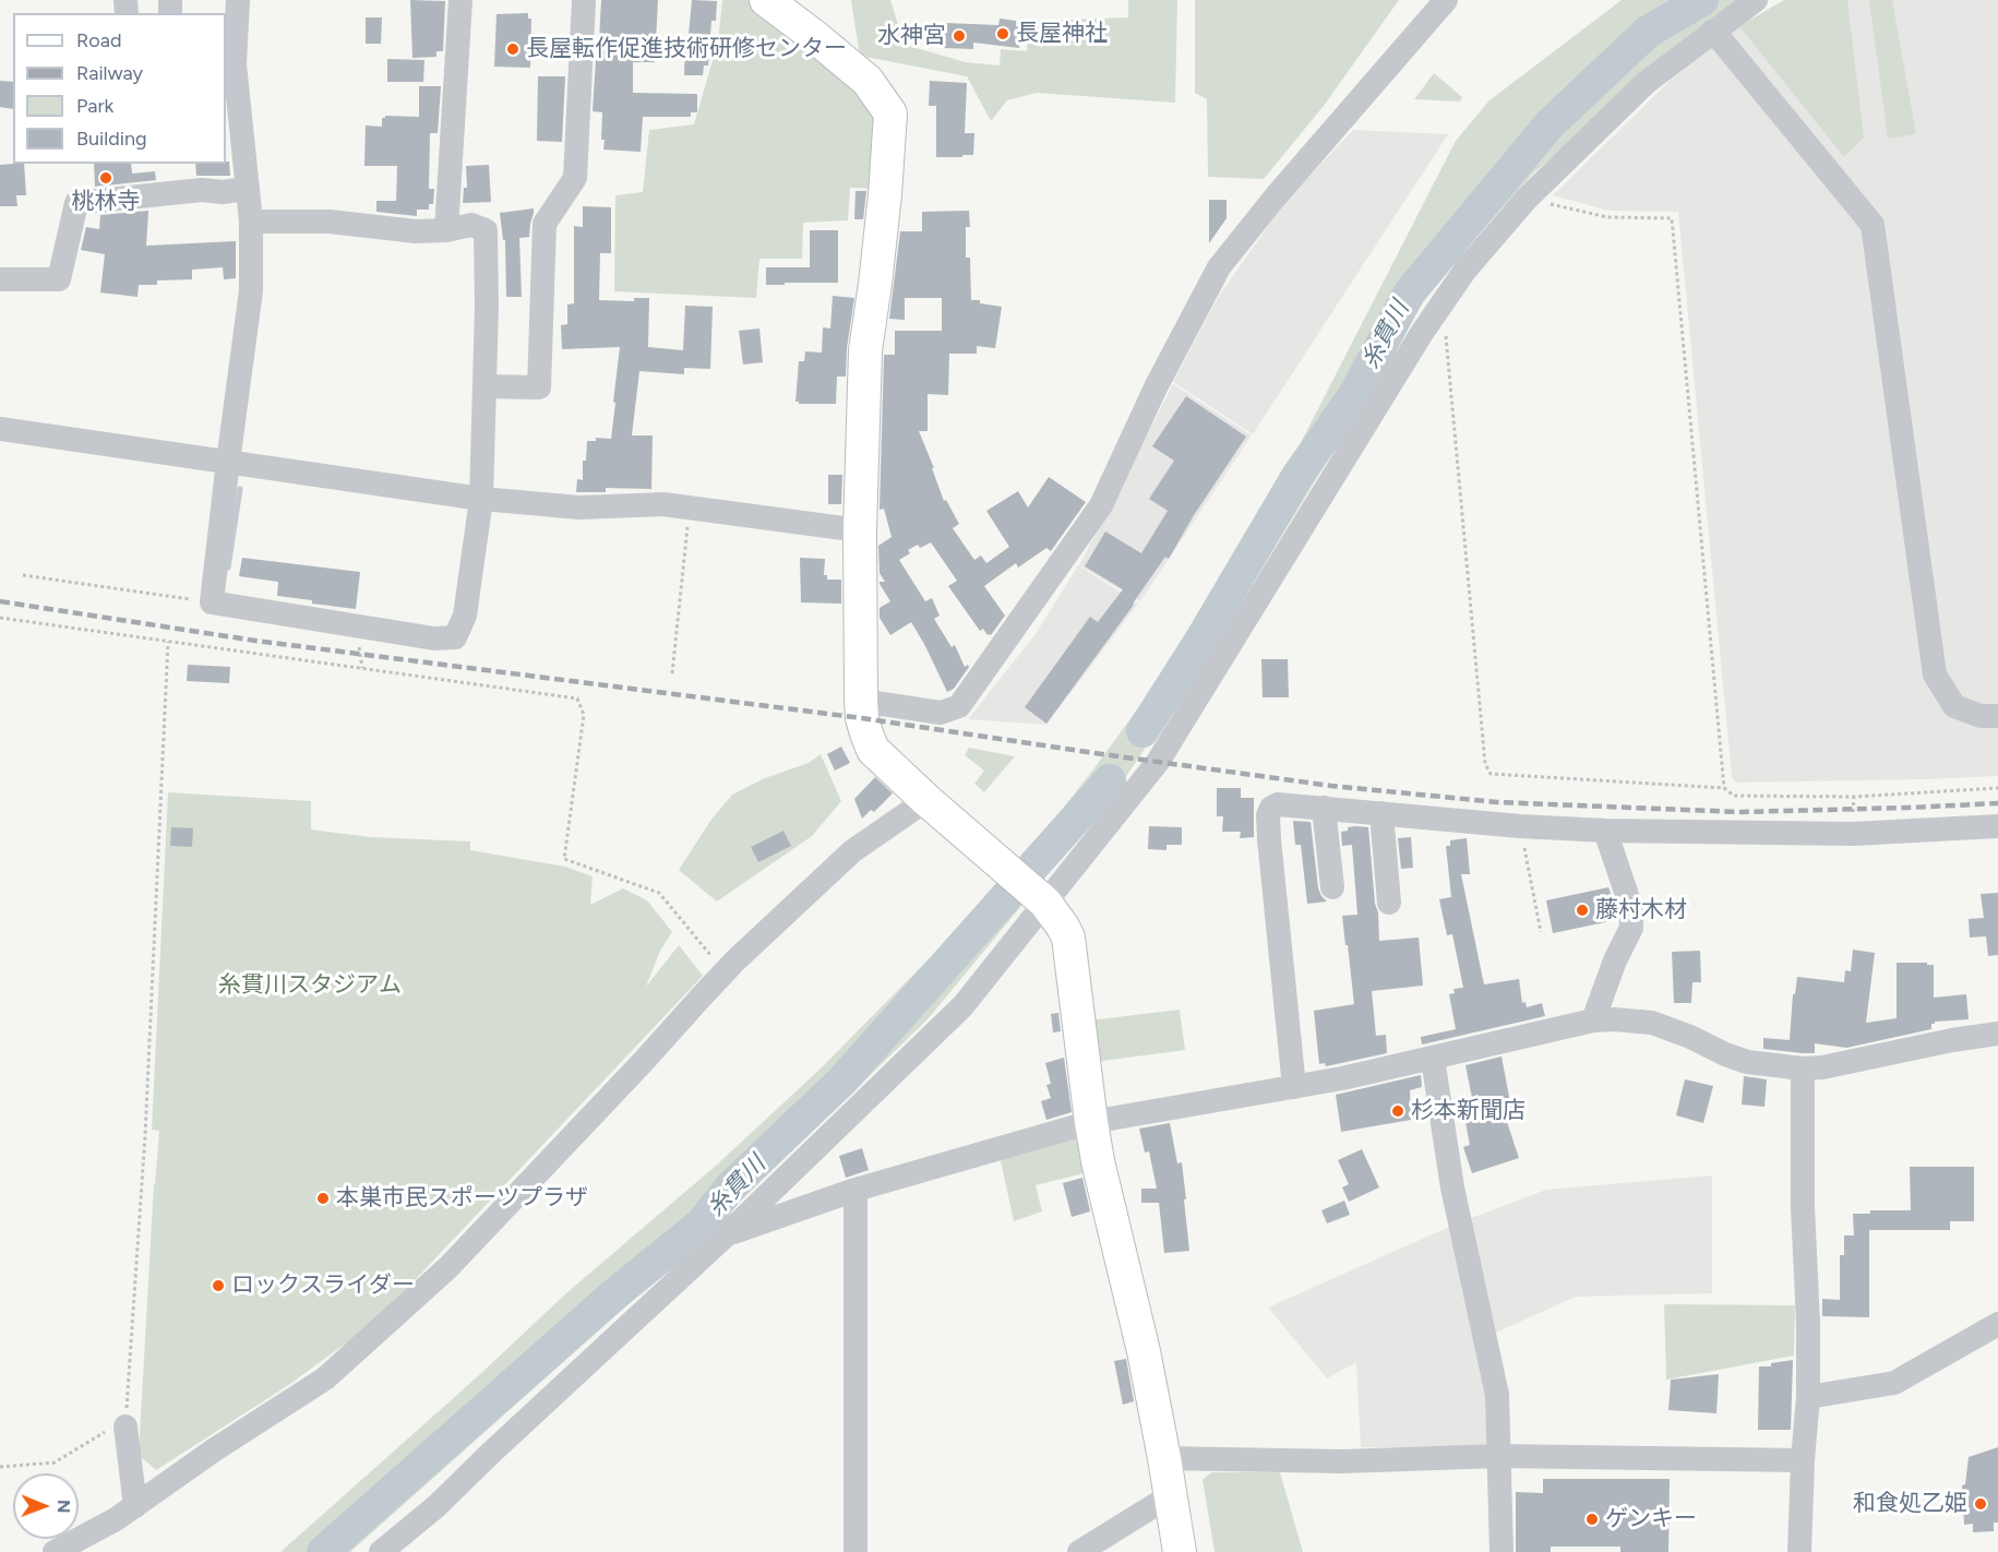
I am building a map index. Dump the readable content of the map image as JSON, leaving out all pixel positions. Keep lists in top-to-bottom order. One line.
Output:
{"water":["糸貫川"],"parks":["糸貫川スタジアム"],"places":["長屋神社","水神宮","長屋転作促進技術研修センター","桃林寺","藤村木材","杉本新聞店","本巣市民スポーツプラザ","ロックスライダー","和食処乙姫","ゲンキー"],"legend":["Road","Railway","Park","Building"],"north":"right"}
